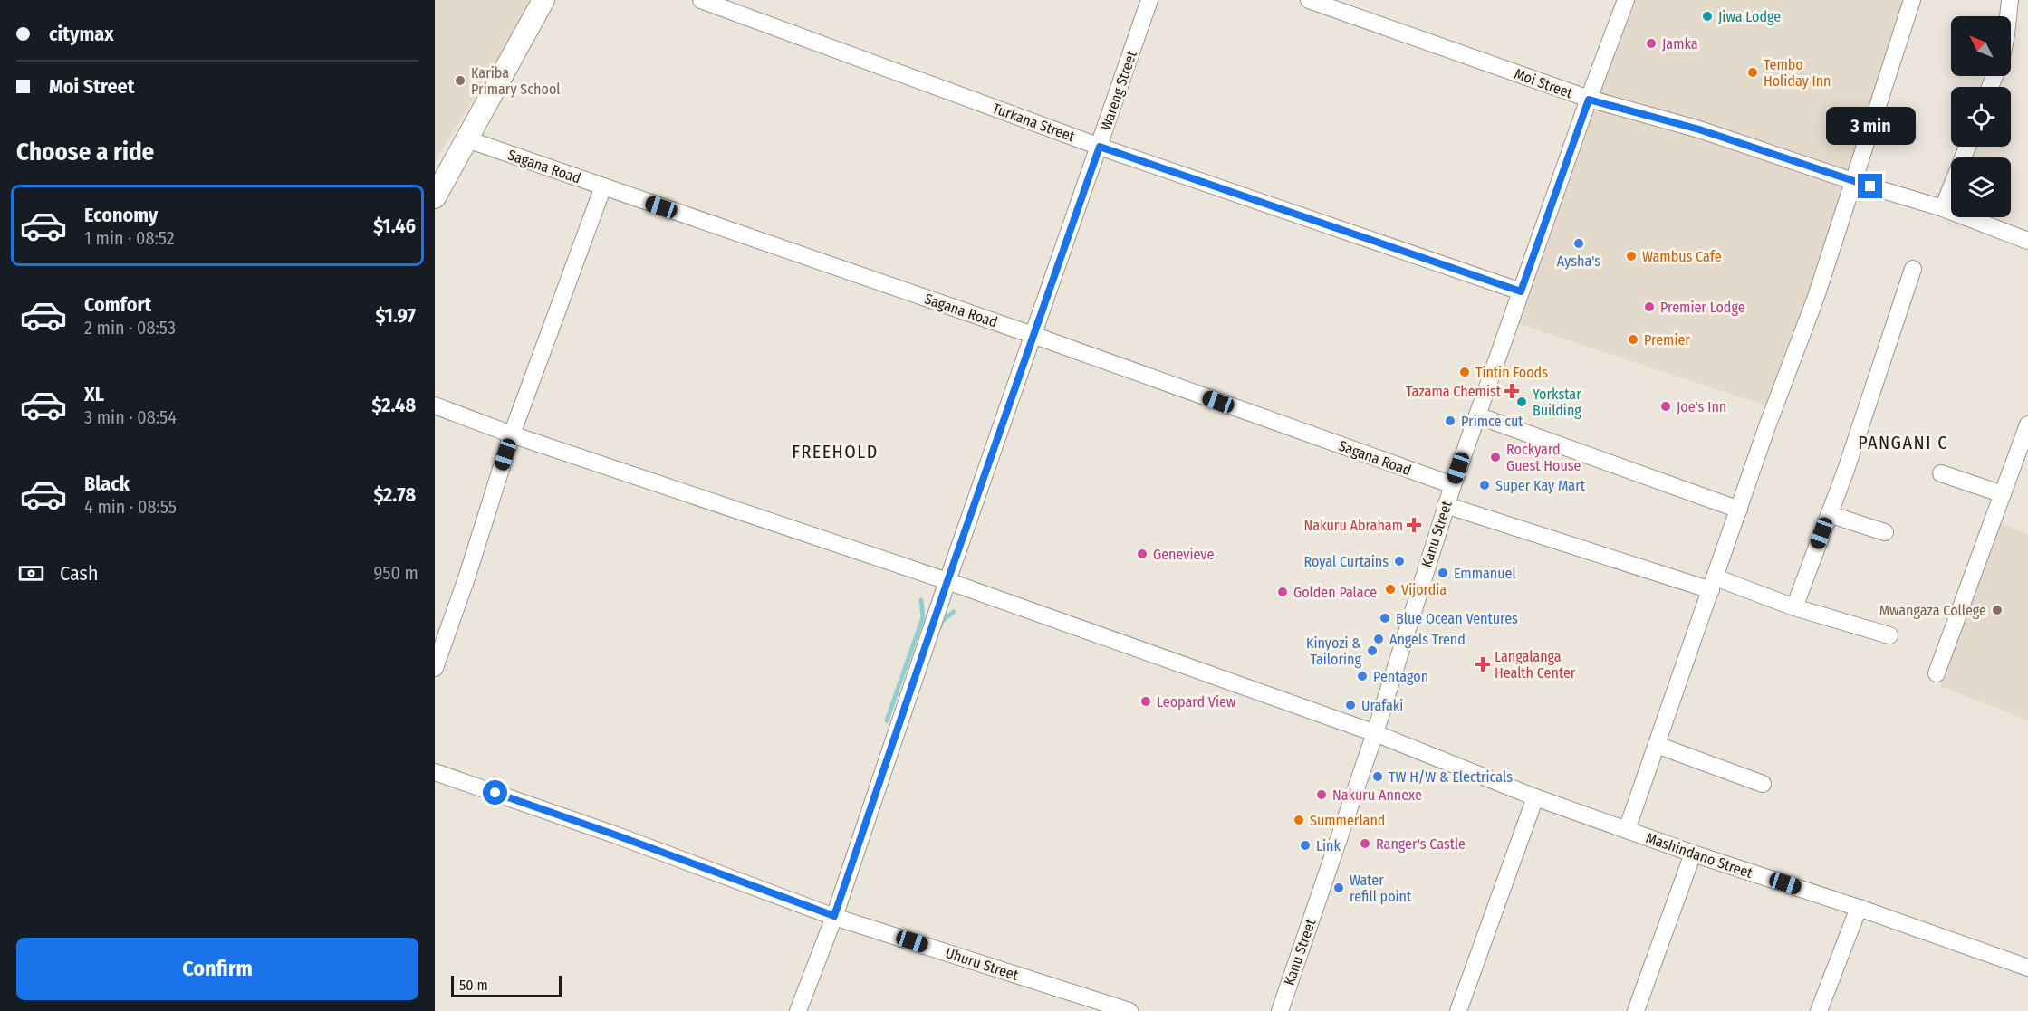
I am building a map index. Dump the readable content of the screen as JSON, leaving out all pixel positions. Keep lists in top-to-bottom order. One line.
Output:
{"streets":{"street":["Moi Street","Wareng Street","Turkana Street","Sagana Road","Kanu Street","Mashindano Street","Uhuru Street"]},"crossings":[["Moi Street","Kanu Street"],["Wareng Street","Turkana Street"],["Wareng Street","Sagana Road"],["Wareng Street","Mashindano Street"],["Wareng Street","Uhuru Street"],["Turkana Street","Kanu Street"],["Sagana Road","Kanu Street"],["Kanu Street","Mashindano Street"]],"districts":["PANGANI C","FREEHOLD"],"places":{"other":["Jiwa Lodge","Jamka","Tembo Holiday Inn","Kariba Primary School","Aysha's","Wambus Cafe","Premier Lodge","Premier","Tintin Foods","Yorkstar Building","Joe's Inn","Primce cut","Rockyard Guest House","Super Kay Mart","Genevieve","Royal Curtains","Emmanuel","Vijordia","Golden Palace","Mwangaza College","Blue Ocean Ventures","Angels Trend","Kinyozi & Tailoring","Pentagon","Leopard View","Urafaki","TW H/W & Electricals","Nakuru Annexe","Summerland","Ranger's Castle","Link","Water refill point"],"health":["Tazama Chemist","Nakuru Abraham","Langalanga Health Center"]},"scale_bar":"50 m","north":"top left","page":{"banner":["citymax","Moi Street"],"bubble":"3 min","heading":"Choose a ride","list":[{"name":"Economy","note":"1 min · 08:52","value":"$1.46"},{"name":"Comfort","note":"2 min · 08:53","value":"$1.97"},{"name":"XL","note":"3 min · 08:54","value":"$2.48"},{"name":"Black","note":"4 min · 08:55","value":"$2.78"}],"pay":["Cash","950 m"],"buttons":"Confirm","scale":"50 m"}}
